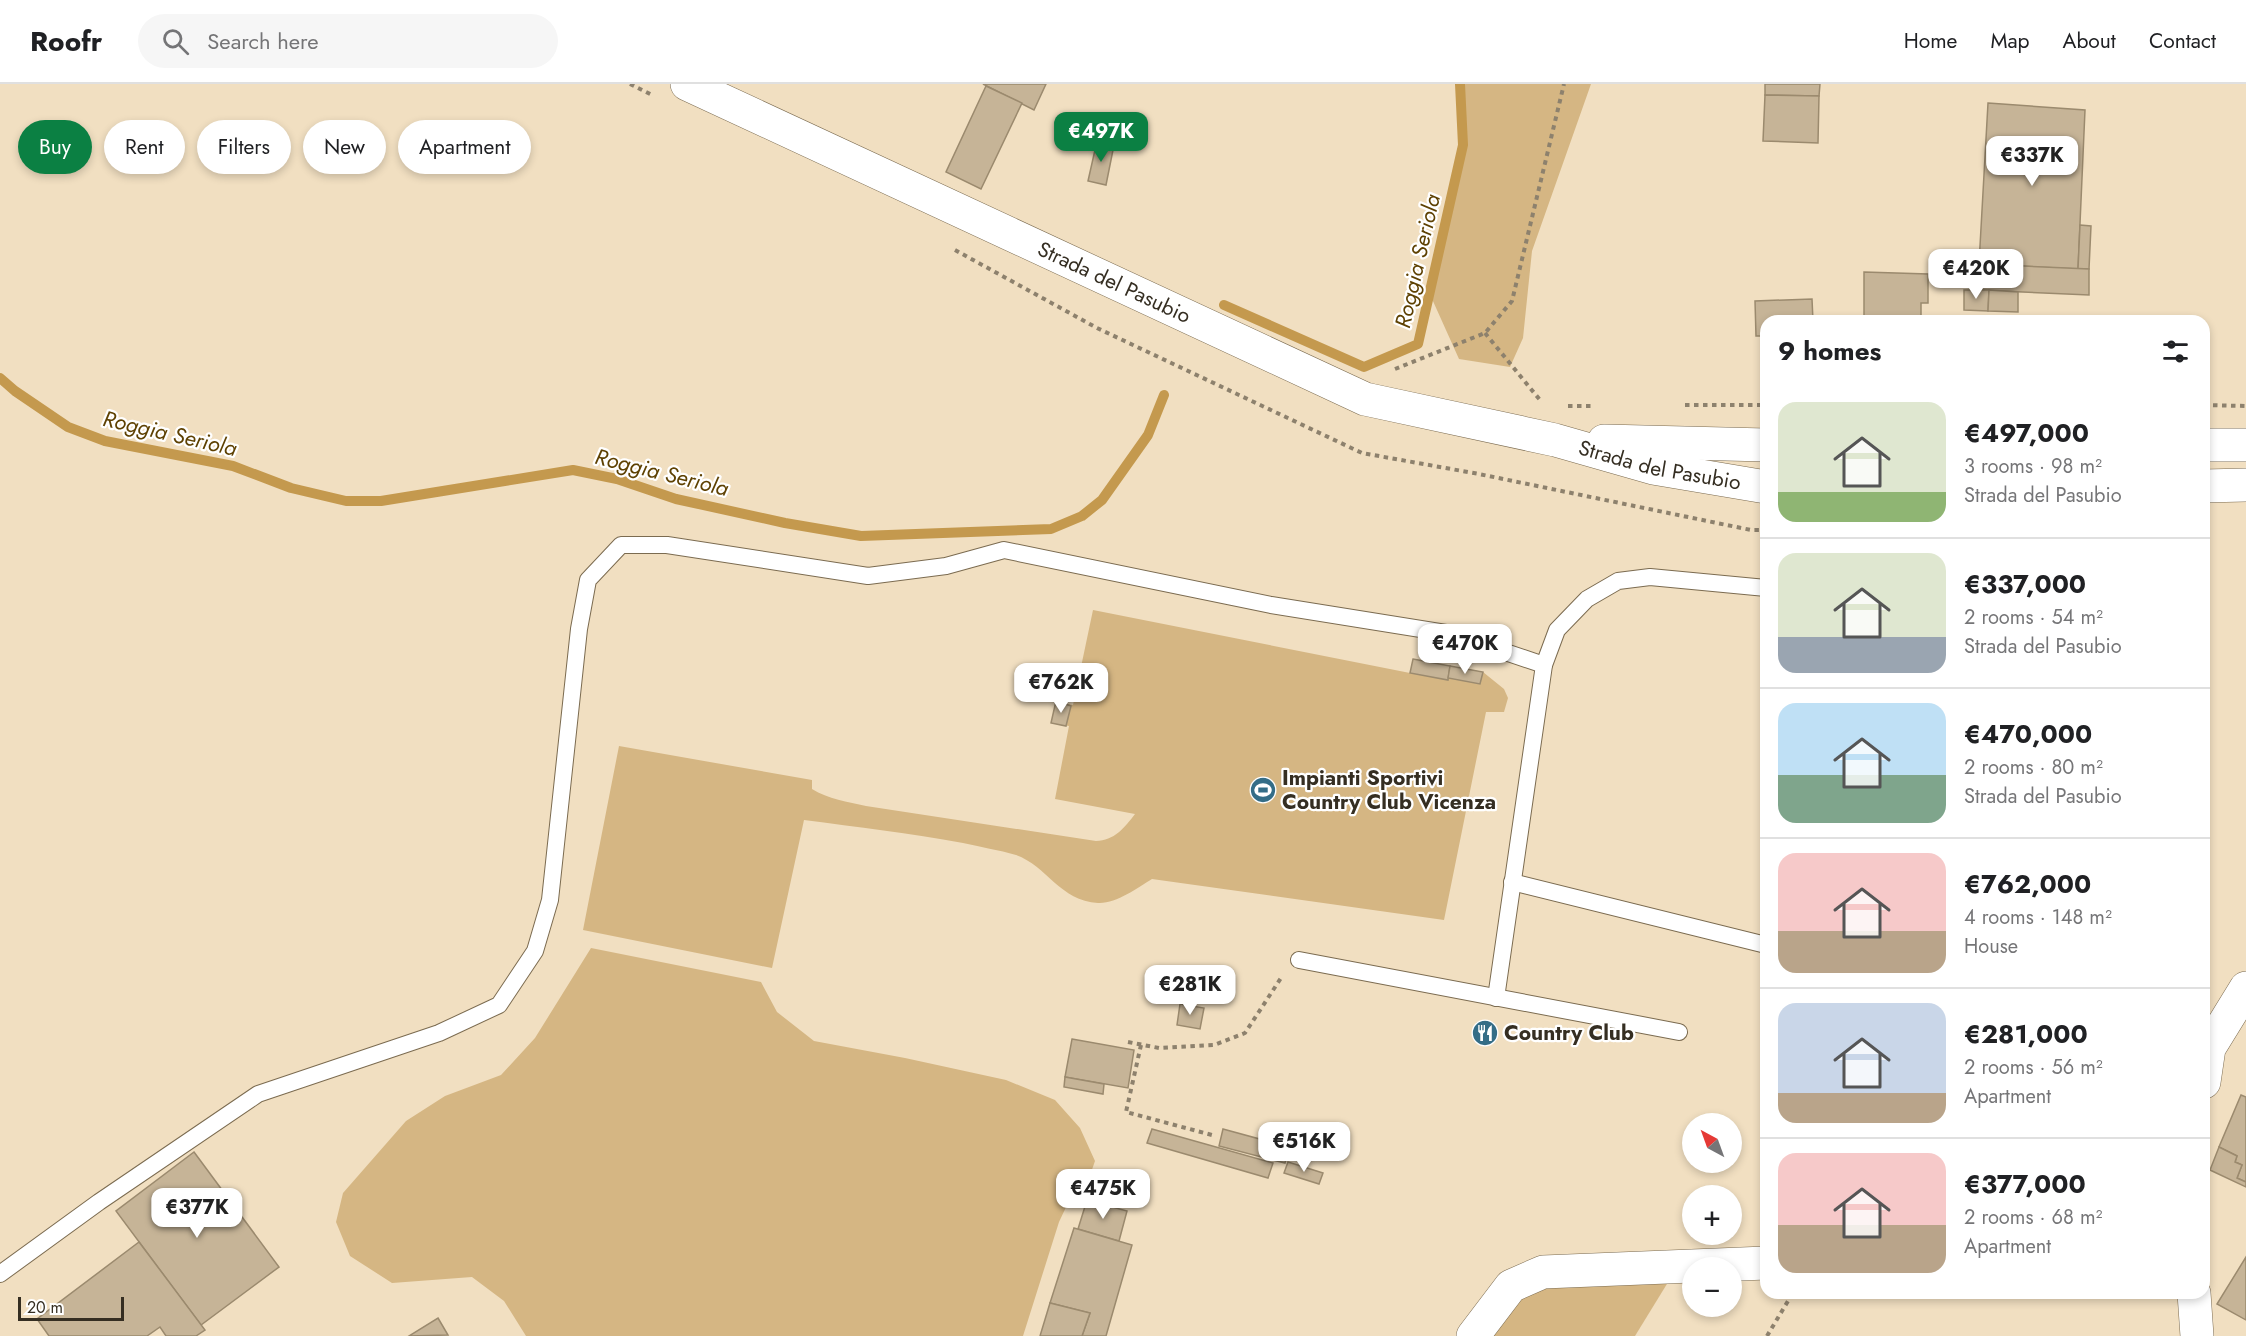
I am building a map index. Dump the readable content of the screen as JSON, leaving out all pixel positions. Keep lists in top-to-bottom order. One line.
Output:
{"streets":{"main road":["Strada del Pasubio"]},"water":["Roggia Seriola"],"places":{"sports":["Impianti Sportivi Country Club Vicenza"],"restaurant":["Country Club"]},"scale_bar":"20 m","north":"top left","page":{"header":"Roofr","search":"Search here","nav":["Home","Map","About","Contact"],"price":["€497K","€337K","€420K","€470K","€762K","€281K","€516K","€475K","€377K"],"chip":["Buy","Rent","Filters","New","Apartment"],"heading":"9 homes","list":[{"name":"€497,000","note":"3 rooms · 98 m² · Strada del Pasubio"},{"name":"€337,000","note":"2 rooms · 54 m² · Strada del Pasubio"},{"name":"€470,000","note":"2 rooms · 80 m² · Strada del Pasubio"},{"name":"€762,000","note":"4 rooms · 148 m² · House"},{"name":"€281,000","note":"2 rooms · 56 m² · Apartment"},{"name":"€377,000","note":"2 rooms · 68 m² · Apartment"}],"map_buttons":["+","−"],"scale":"20 m"}}
